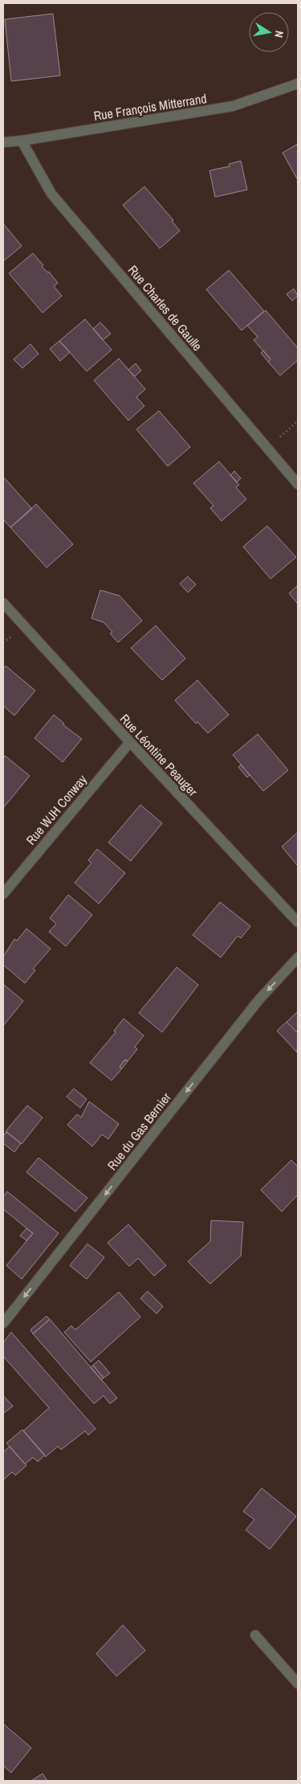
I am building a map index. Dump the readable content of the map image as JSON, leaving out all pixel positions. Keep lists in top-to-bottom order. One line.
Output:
{"streets":{"street":["Rue François Mitterrand","Rue Charles de Gaulle","Rue Léontine Peauger","Rue WJH Conway","Rue du Gas Bernier"]},"crossings":[["Rue François Mitterrand","Rue Charles de Gaulle"],["Rue Léontine Peauger","Rue WJH Conway"]],"one_way":["Rue du Gas Bernier"],"north":"right"}
